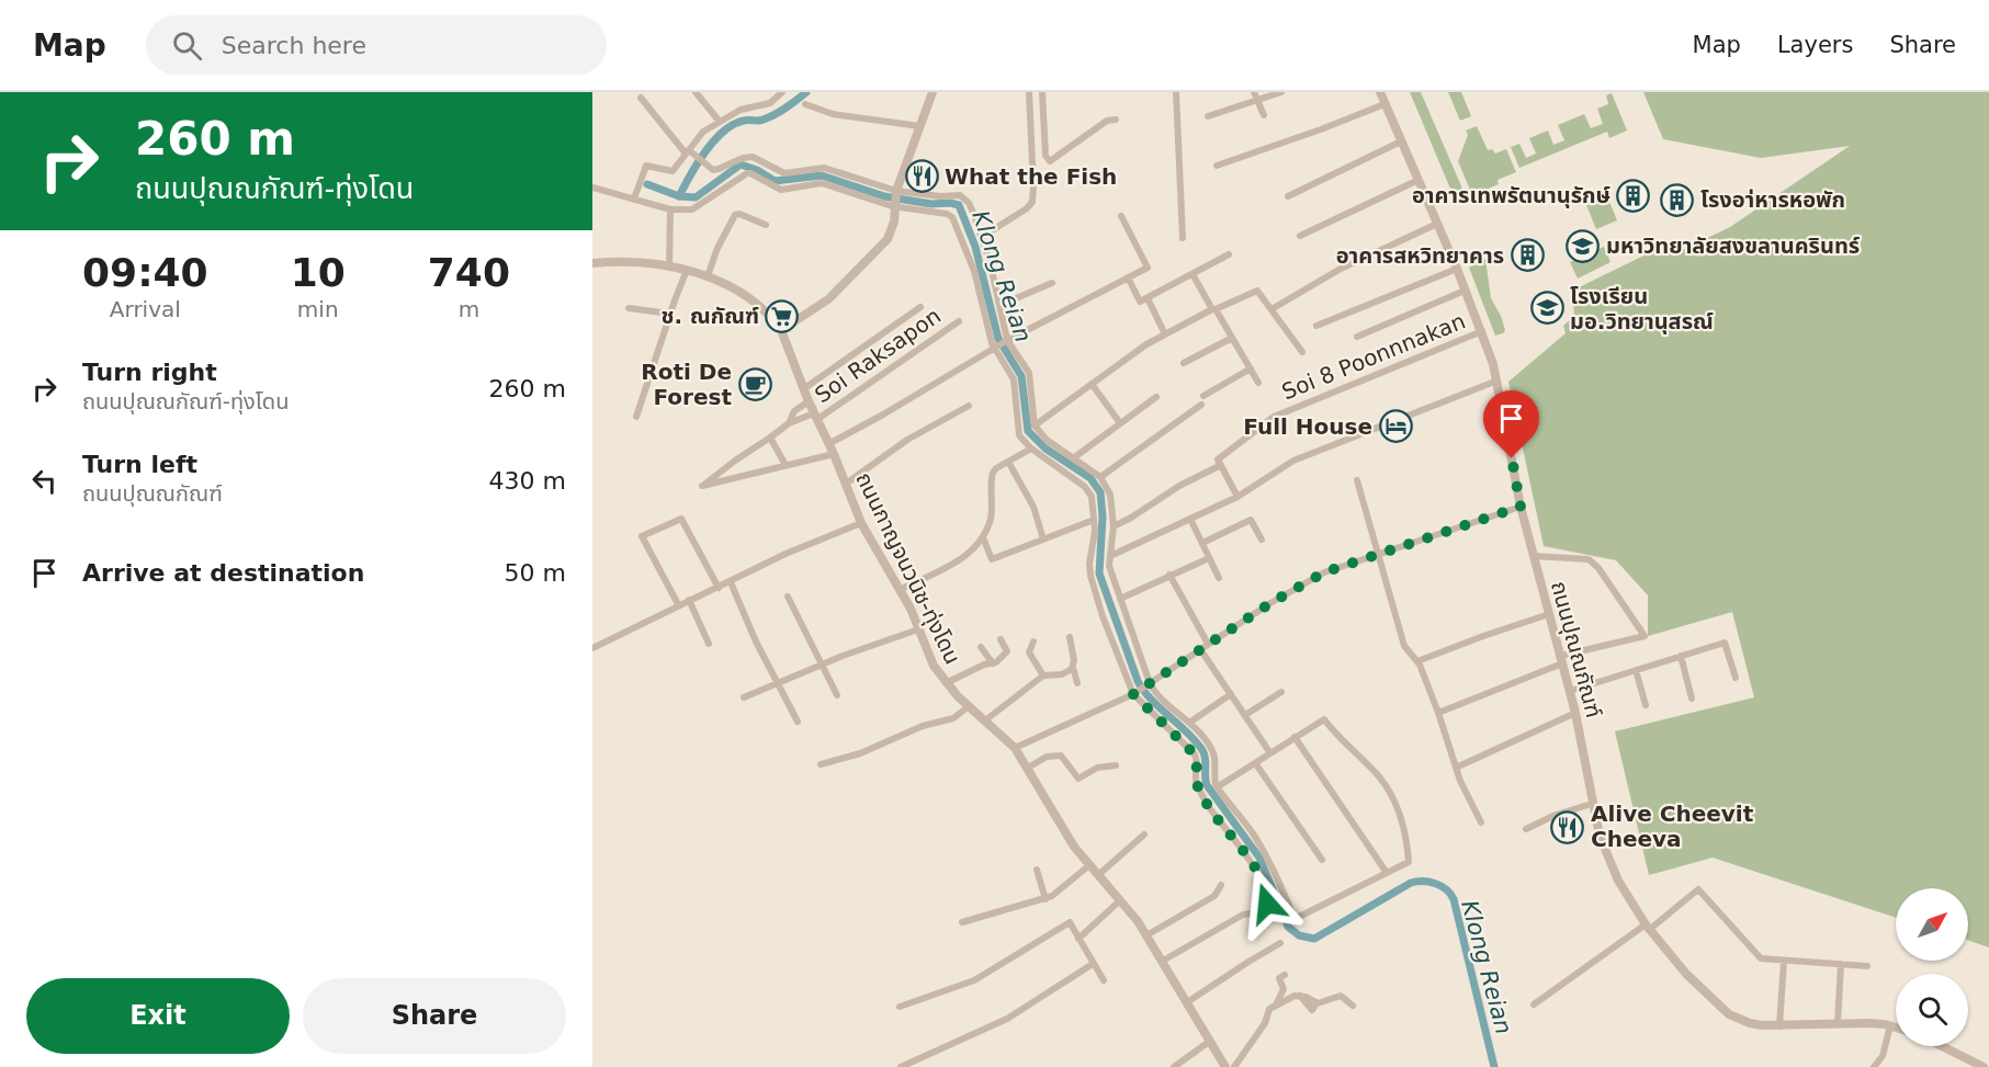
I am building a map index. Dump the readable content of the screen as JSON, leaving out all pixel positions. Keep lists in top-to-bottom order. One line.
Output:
{"streets":{"street":["Soi Raksapon","Soi 8 Poonnnakan","ถนนกาญจนวนิช-ทุ่งโดน","ถนนปุณณกัณฑ์"]},"crossings":[["Soi Raksapon","ถนนกาญจนวนิช-ทุ่งโดน"],["Soi 8 Poonnnakan","ถนนปุณณกัณฑ์"]],"water":["Klong Reian"],"places":{"restaurant":["What the Fish","Alive Cheevit Cheeva"],"building":["อาคารเทพรัตนานุรักษ์","โรงอา่หารหอพัก","อาคารสหวิทยาคาร"],"school or university":["มหาวิทยาลัยสงขลานครินทร์","โรงเรียน มอ.วิทยานุสรณ์"],"supermarket":["ช. ณกัณฑ์"],"cafe":["Roti De Forest"],"hotel":["Full House"]},"north":"top right","page":{"header":"Map","search":"Search here","nav":["Map","Layers","Share"],"turn":["260 m","ถนนปุณณกัณฑ์-ทุ่งโดน"],"eta":["09:40","Arrival","10","min","740","m"],"list":[{"name":"Turn right","note":"ถนนปุณณกัณฑ์-ทุ่งโดน","value":"260 m"},{"name":"Turn left","note":"ถนนปุณณกัณฑ์","value":"430 m"},{"name":"Arrive at destination","value":"50 m"}],"buttons":["Exit","Share"]}}
